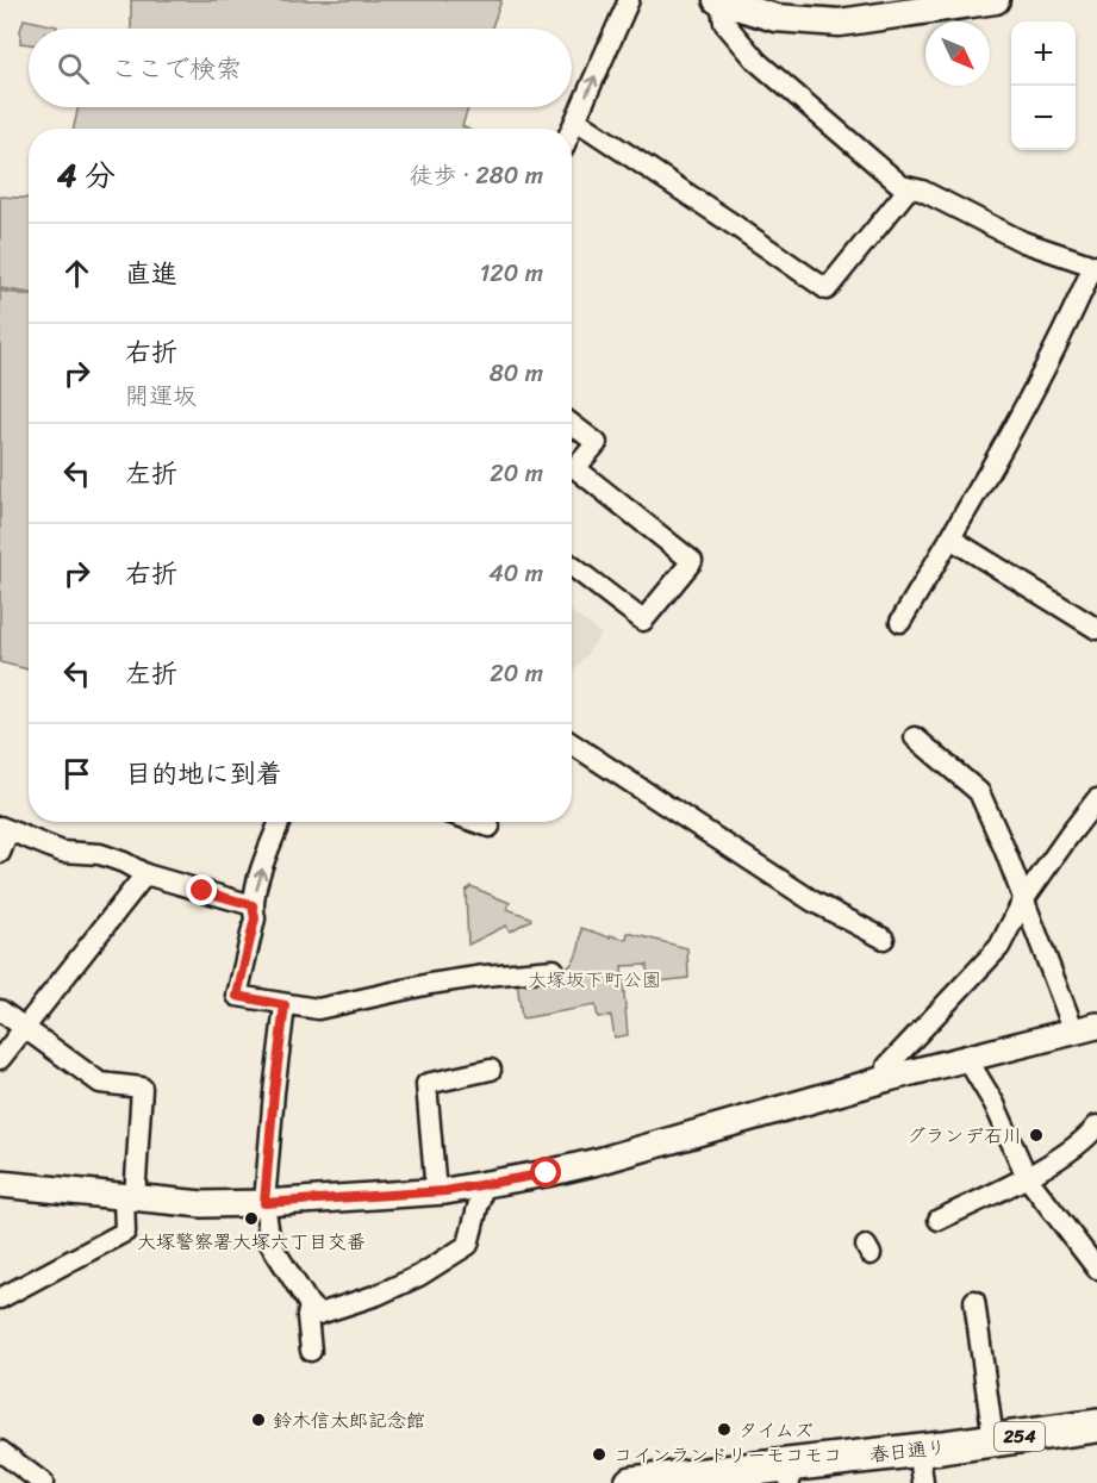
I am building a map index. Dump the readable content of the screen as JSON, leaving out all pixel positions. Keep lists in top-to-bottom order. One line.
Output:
{"streets":{"highway":["254","春日通り"]},"parks":["大塚坂下町公園"],"places":["グランデ石川","大塚警察署大塚六丁目交番","鈴木信太郎記念館","タイムズ","コインランドリーモコモコ"],"north":"bottom right","page":{"map_buttons":["+","−"],"search":"ここで検索","heading":["4 分","徒歩 · 280 m"],"list":[["直進","120 m"],["右折","開運坂","80 m"],["左折","20 m"],["右折","40 m"],["左折","20 m"],"目的地に到着"]}}
